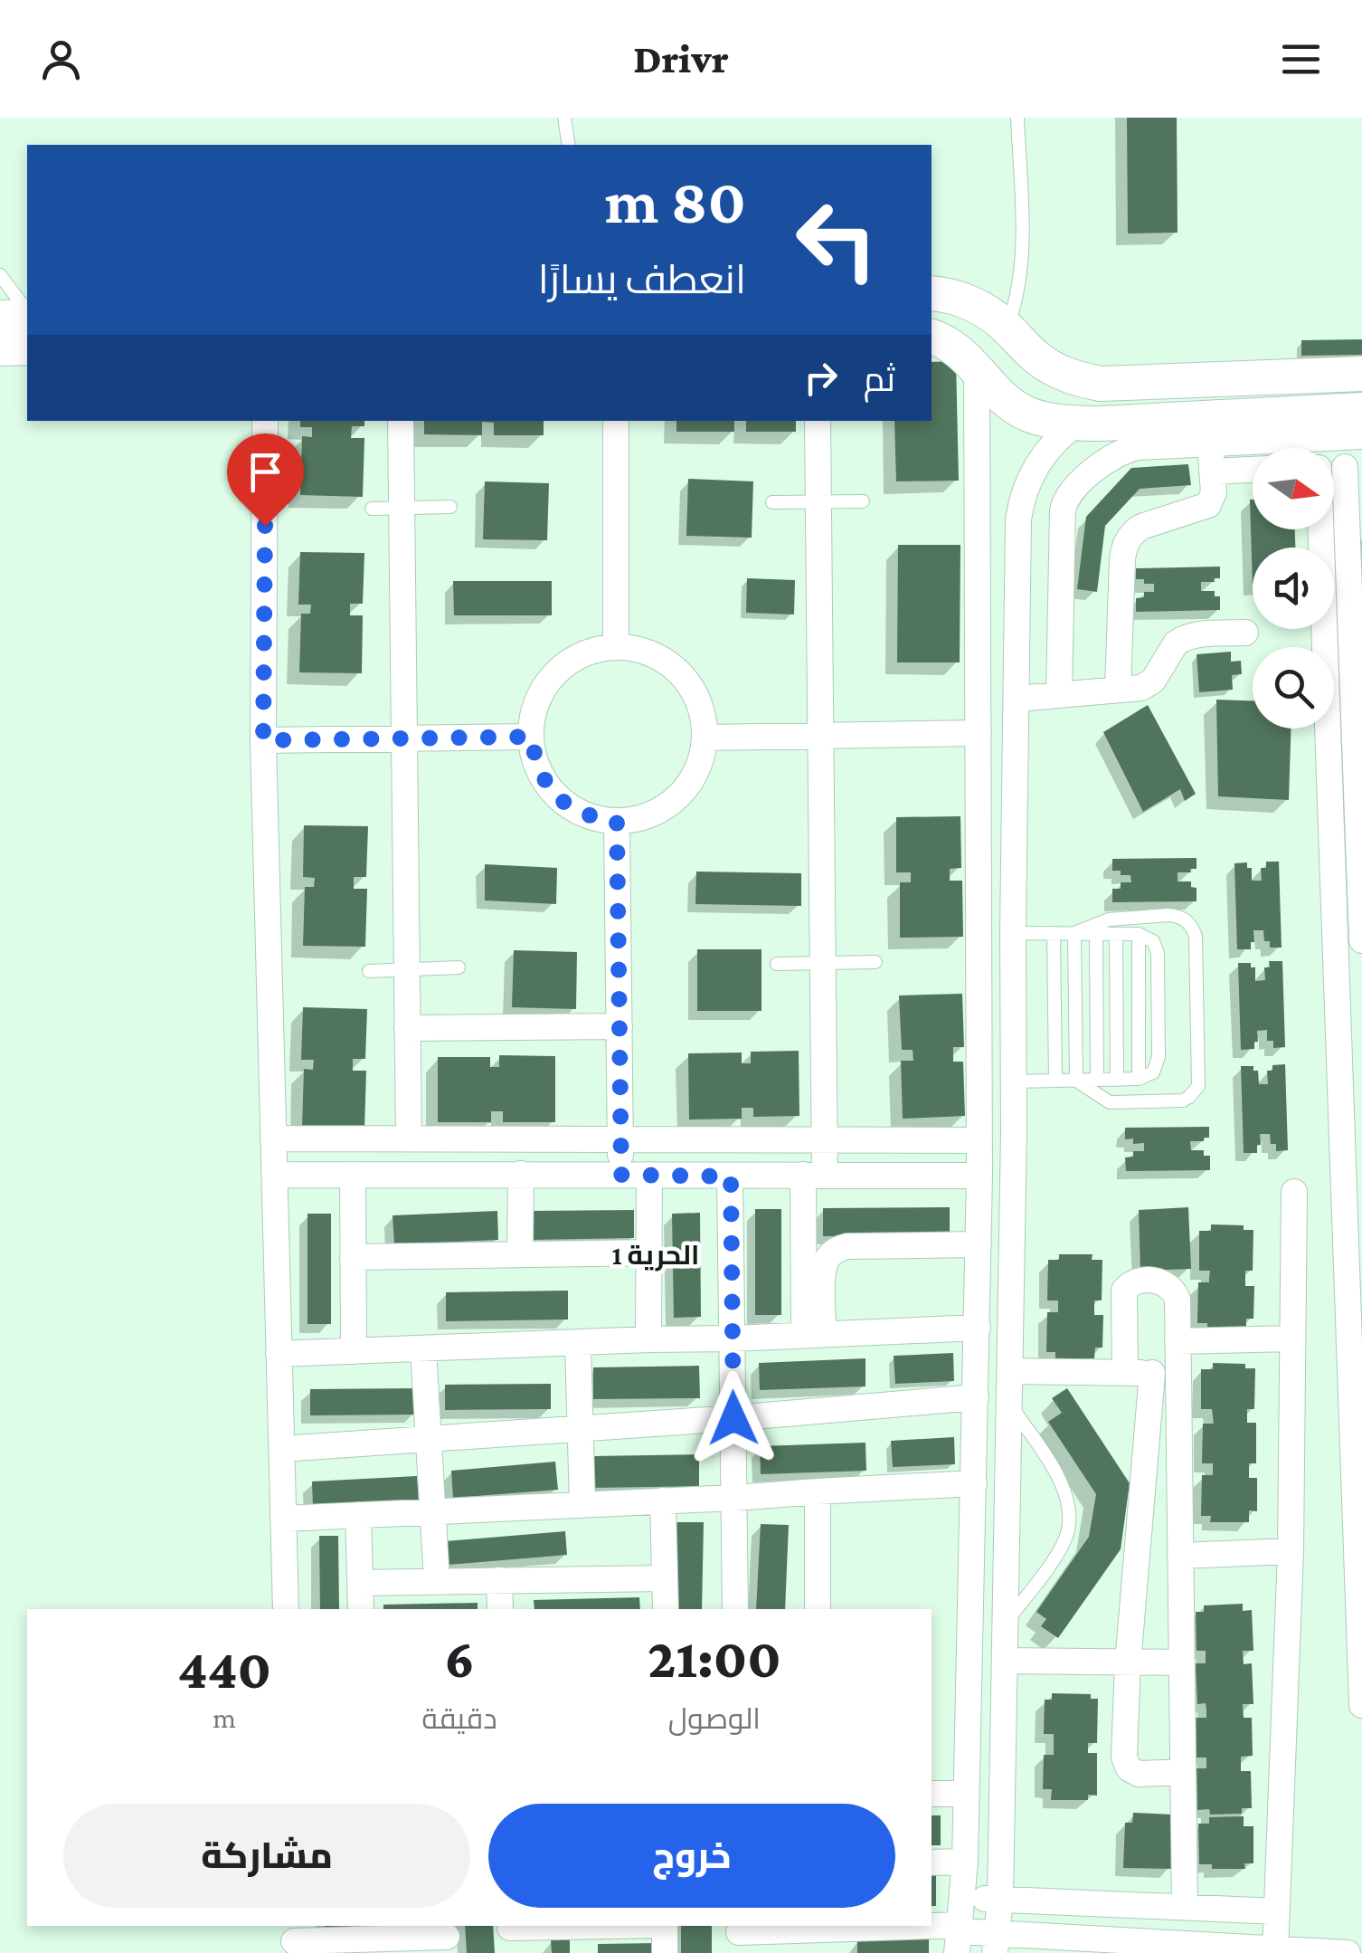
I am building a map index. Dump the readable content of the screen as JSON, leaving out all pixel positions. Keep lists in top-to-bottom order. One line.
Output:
{"districts":["الحرية 1"],"north":"right","page":{"header":"Drivr","turn":["80 m","انعطف يسارًا"],"then":"ثم","eta":["21:00","الوصول","6","دقيقة","440","m"],"buttons":["خروج","مشاركة"]}}
